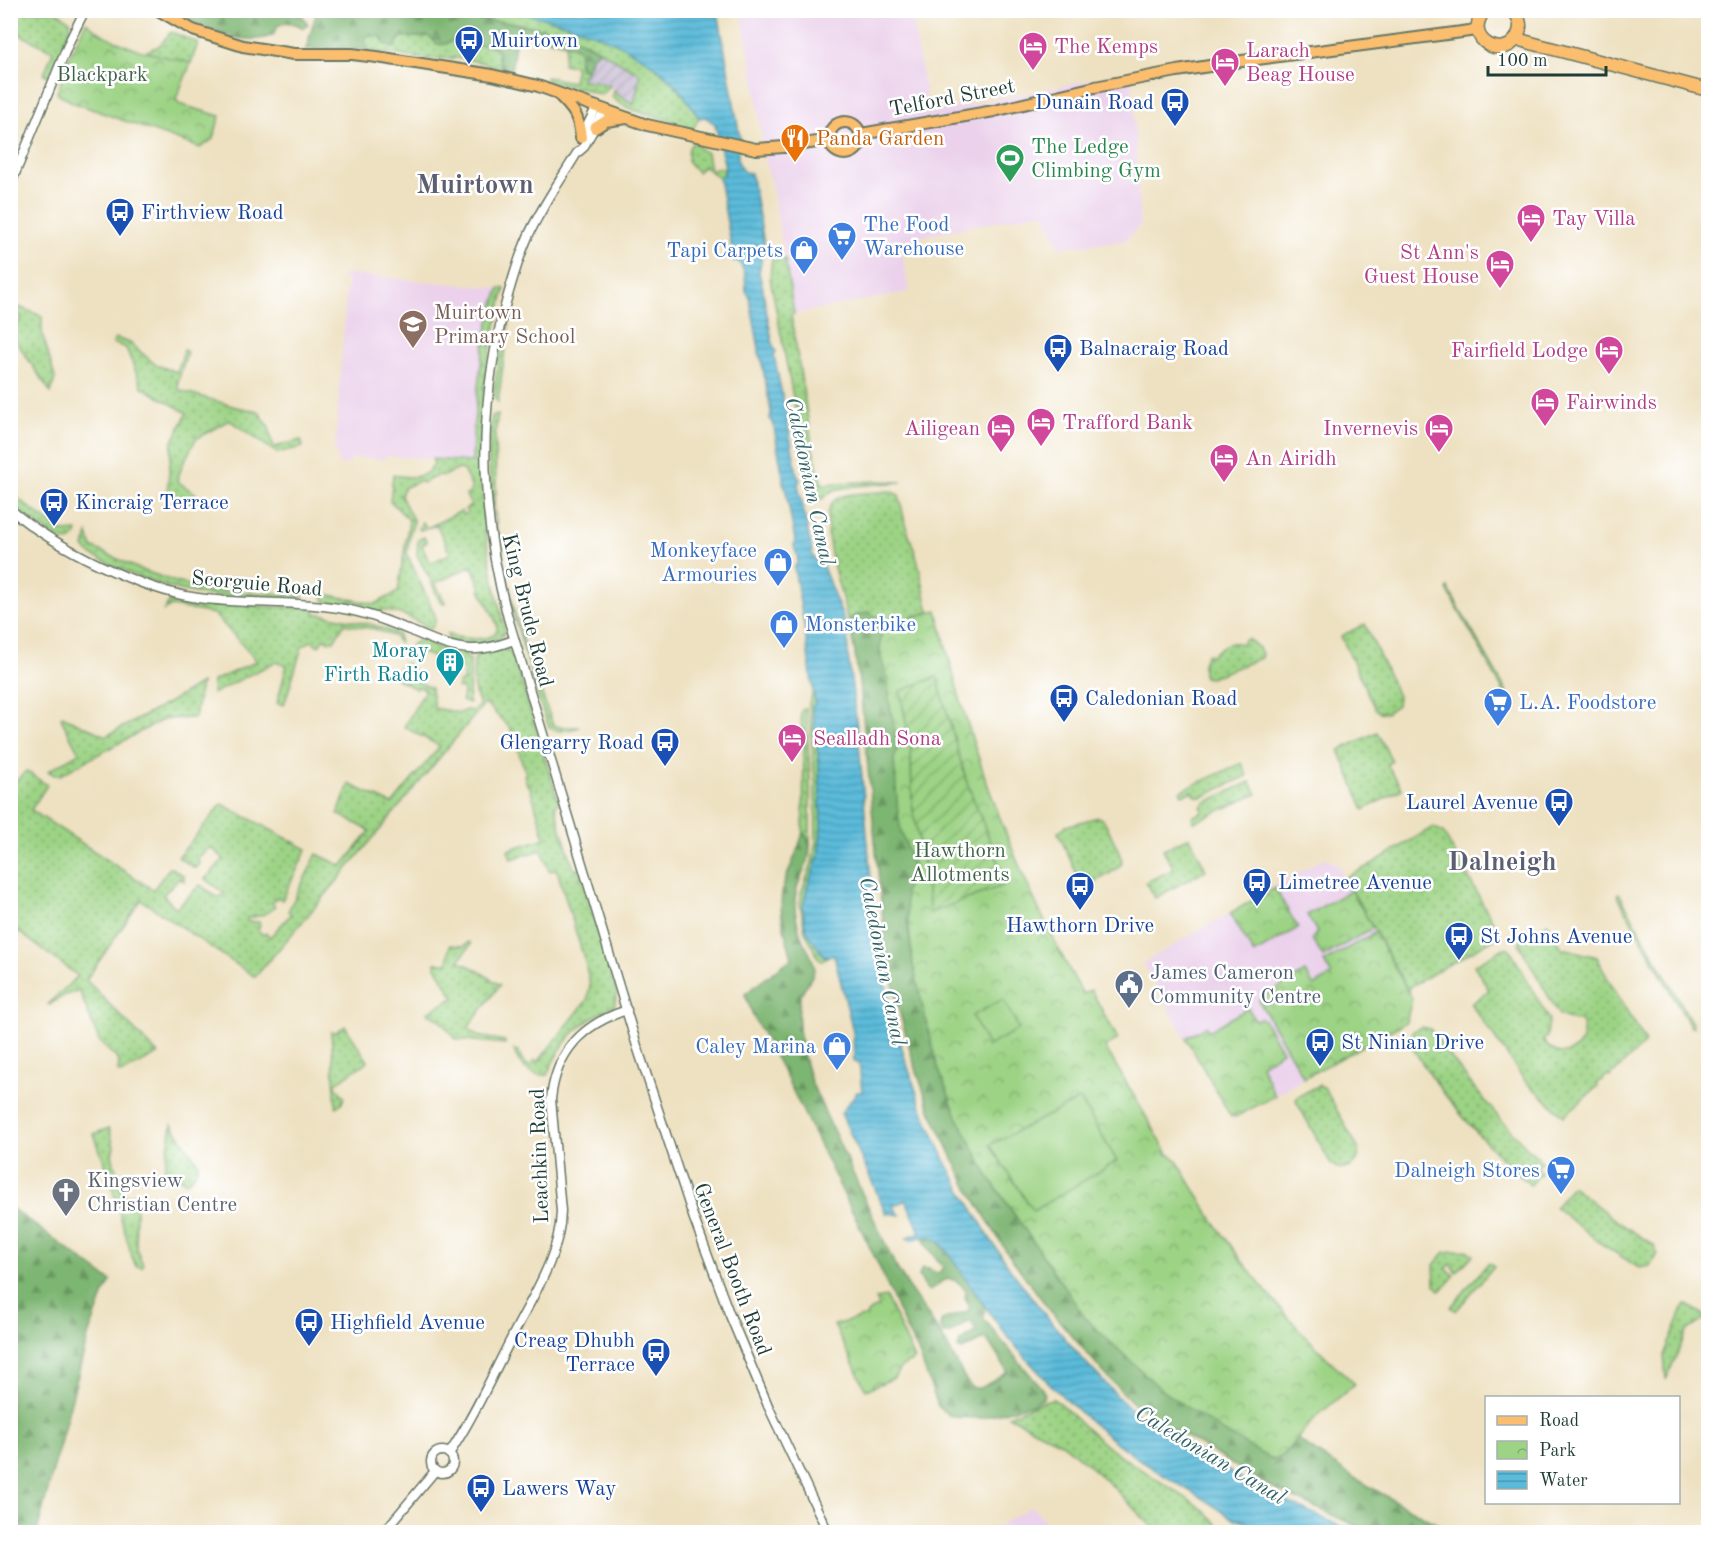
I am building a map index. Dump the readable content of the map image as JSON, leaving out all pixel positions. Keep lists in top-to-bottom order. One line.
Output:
{"streets":{"main road":["Telford Street"],"street":["Scorguie Road","King Brude Road","Leachkin Road","General Booth Road"]},"crossings":[["Scorguie Road","King Brude Road"],["King Brude Road","Leachkin Road"],["King Brude Road","General Booth Road"],["Leachkin Road","General Booth Road"]],"districts":["Muirtown","Dalneigh"],"water":["Caledonian Canal"],"parks":["Blackpark","Hawthorn Allotments"],"places":{"bus stop":["Muirtown","Dunain Road","Firthview Road","Balnacraig Road","Kincraig Terrace","Caledonian Road","Glengarry Road","Laurel Avenue","Limetree Avenue","Hawthorn Drive","St Johns Avenue","St Ninian Drive","Highfield Avenue","Creag Dhubh Terrace","Lawers Way"],"hotel":["The Kemps","Larach Beag House","Tay Villa","St Ann's Guest House","Fairfield Lodge","Fairwinds","Trafford Bank","Ailigean","Invernevis","An Airidh","Sealladh Sona"],"restaurant":["Panda Garden"],"sports":["The Ledge Climbing Gym"],"supermarket":["The Food Warehouse","L.A. Foodstore","Dalneigh Stores"],"shop":["Tapi Carpets","Monkeyface Armouries","Monsterbike","Caley Marina"],"school or university":["Muirtown Primary School"],"building":["Moray Firth Radio"],"public building":["James Cameron Community Centre"],"church":["Kingsview Christian Centre"]},"legend":["Road","Park","Water"],"scale_bar":"100 m"}
